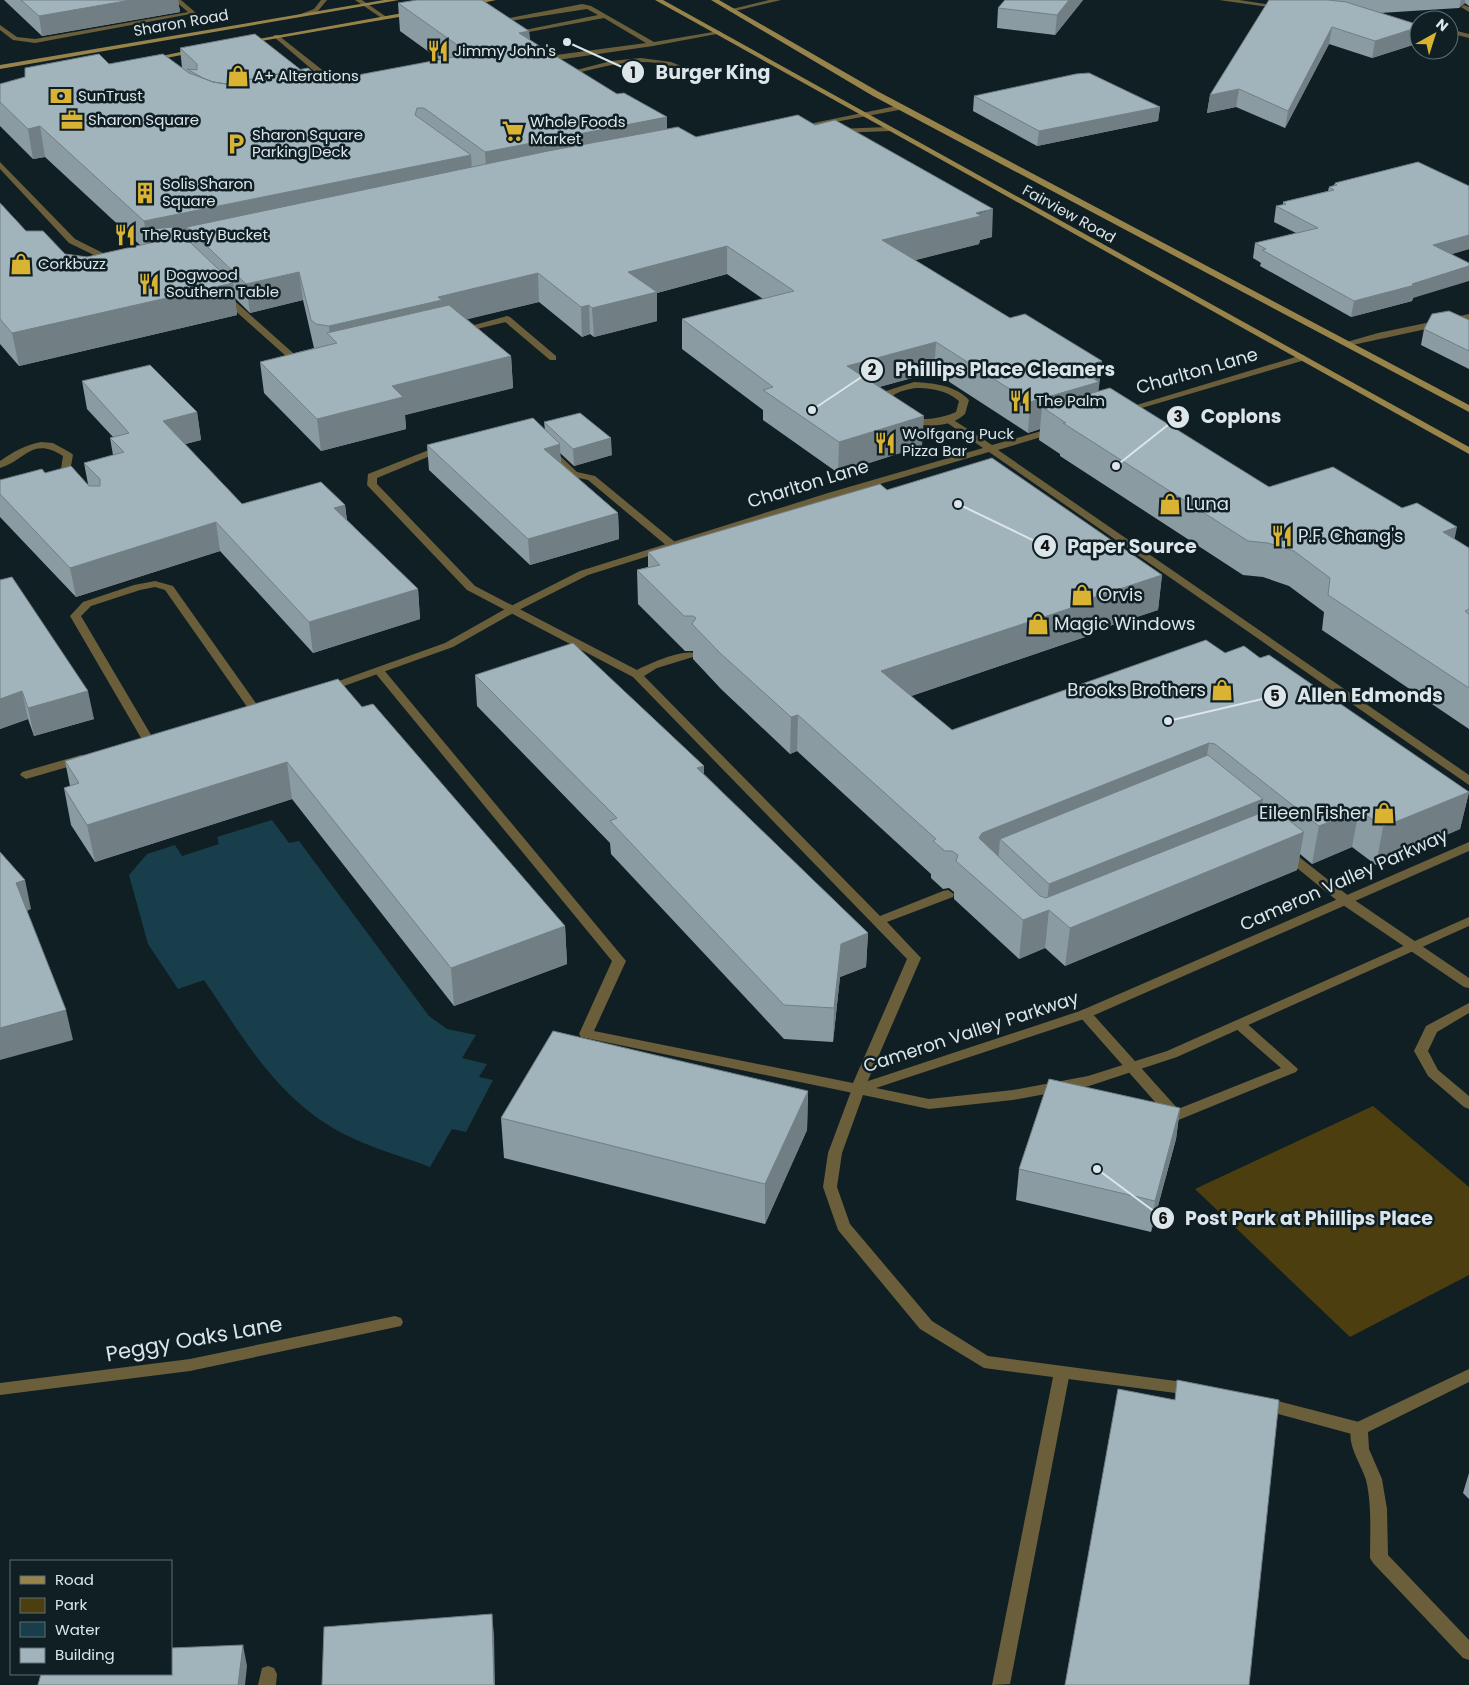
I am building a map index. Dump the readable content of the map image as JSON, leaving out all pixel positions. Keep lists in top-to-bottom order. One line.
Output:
{"streets":{"main road":["Sharon Road","Fairview Road"],"street":["Charlton Lane","Cameron Valley Parkway","Peggy Oaks Lane"]},"crossings":[["Fairview Road","Charlton Lane"]],"places":{"other":["Burger King","Phillips Place Cleaners","Coplons","Paper Source","Allen Edmonds","Post Park at Phillips Place"],"restaurant":["Jimmy John's","The Rusty Bucket","Dogwood Southern Table","The Palm","Wolfgang Puck Pizza Bar","P.F. Chang's"],"shop":["A+ Alterations","Corkbuzz","Luna","Orvis","Magic Windows","Brooks Brothers","Eileen Fisher"],"bank":["SunTrust"],"office":["Sharon Square"],"supermarket":["Whole Foods Market"],"parking":["Sharon Square Parking Deck"],"building":["Solis Sharon Square"]},"legend":["Road","Park","Water","Building"],"north":"top right"}
